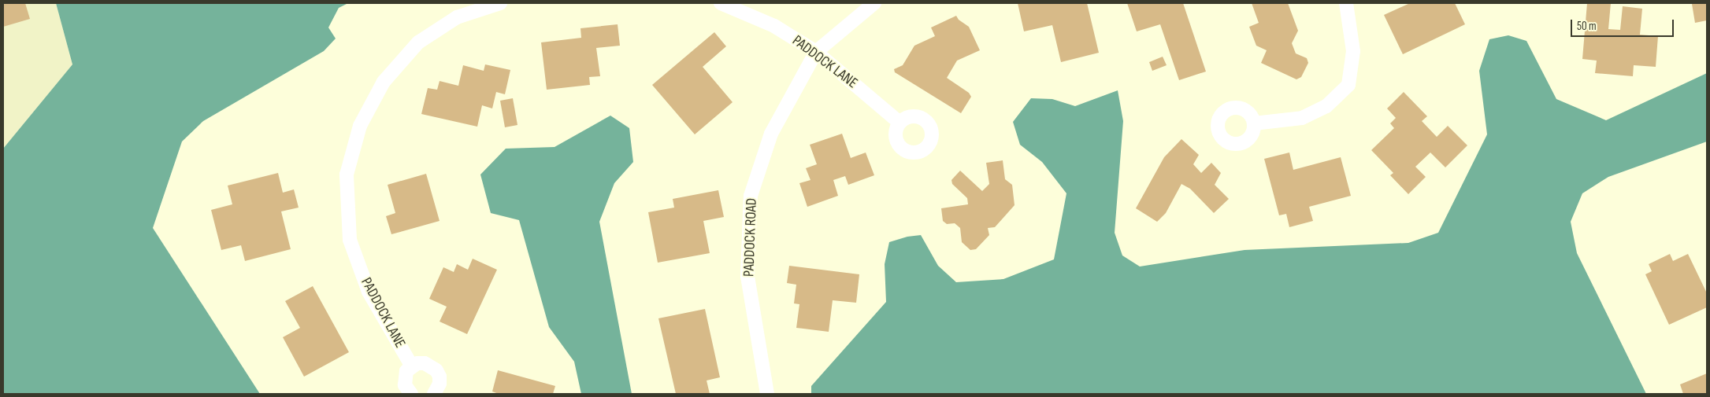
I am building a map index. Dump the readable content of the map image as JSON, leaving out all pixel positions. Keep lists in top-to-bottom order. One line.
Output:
{"streets":{"street":["PADDOCK LANE","PADDOCK ROAD"]},"crossings":[["PADDOCK LANE","PADDOCK ROAD"]],"scale_bar":"50 m"}
